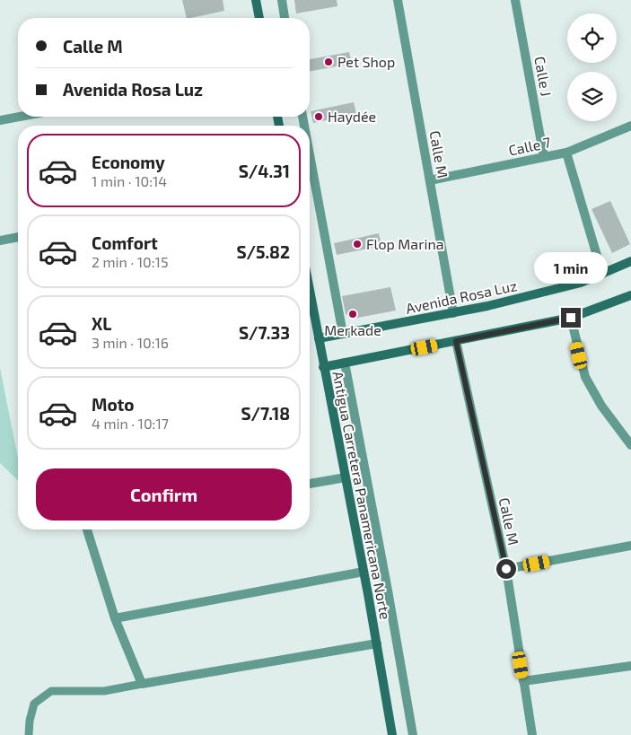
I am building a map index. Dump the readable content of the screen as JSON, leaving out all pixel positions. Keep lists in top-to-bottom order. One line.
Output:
{"streets":{"street":["Calle J","Calle 7","Calle M","Avenida Rosa Luz","Antigua Carretera Panamericana Norte"]},"crossings":[["Calle J","Calle 7"],["Calle 7","Calle M"],["Calle M","Avenida Rosa Luz"],["Avenida Rosa Luz","Antigua Carretera Panamericana Norte"]],"places":["Pet Shop","Haydée","Flop Marina","Merkade"],"page":{"banner":["Calle M","Avenida Rosa Luz"],"list":[{"name":"Economy","note":"1 min · 10:14","value":"S/4.31"},{"name":"Comfort","note":"2 min · 10:15","value":"S/5.82"},{"name":"XL","note":"3 min · 10:16","value":"S/7.33"},{"name":"Moto","note":"4 min · 10:17","value":"S/7.18"}],"bubble":"1 min","buttons":"Confirm"}}
